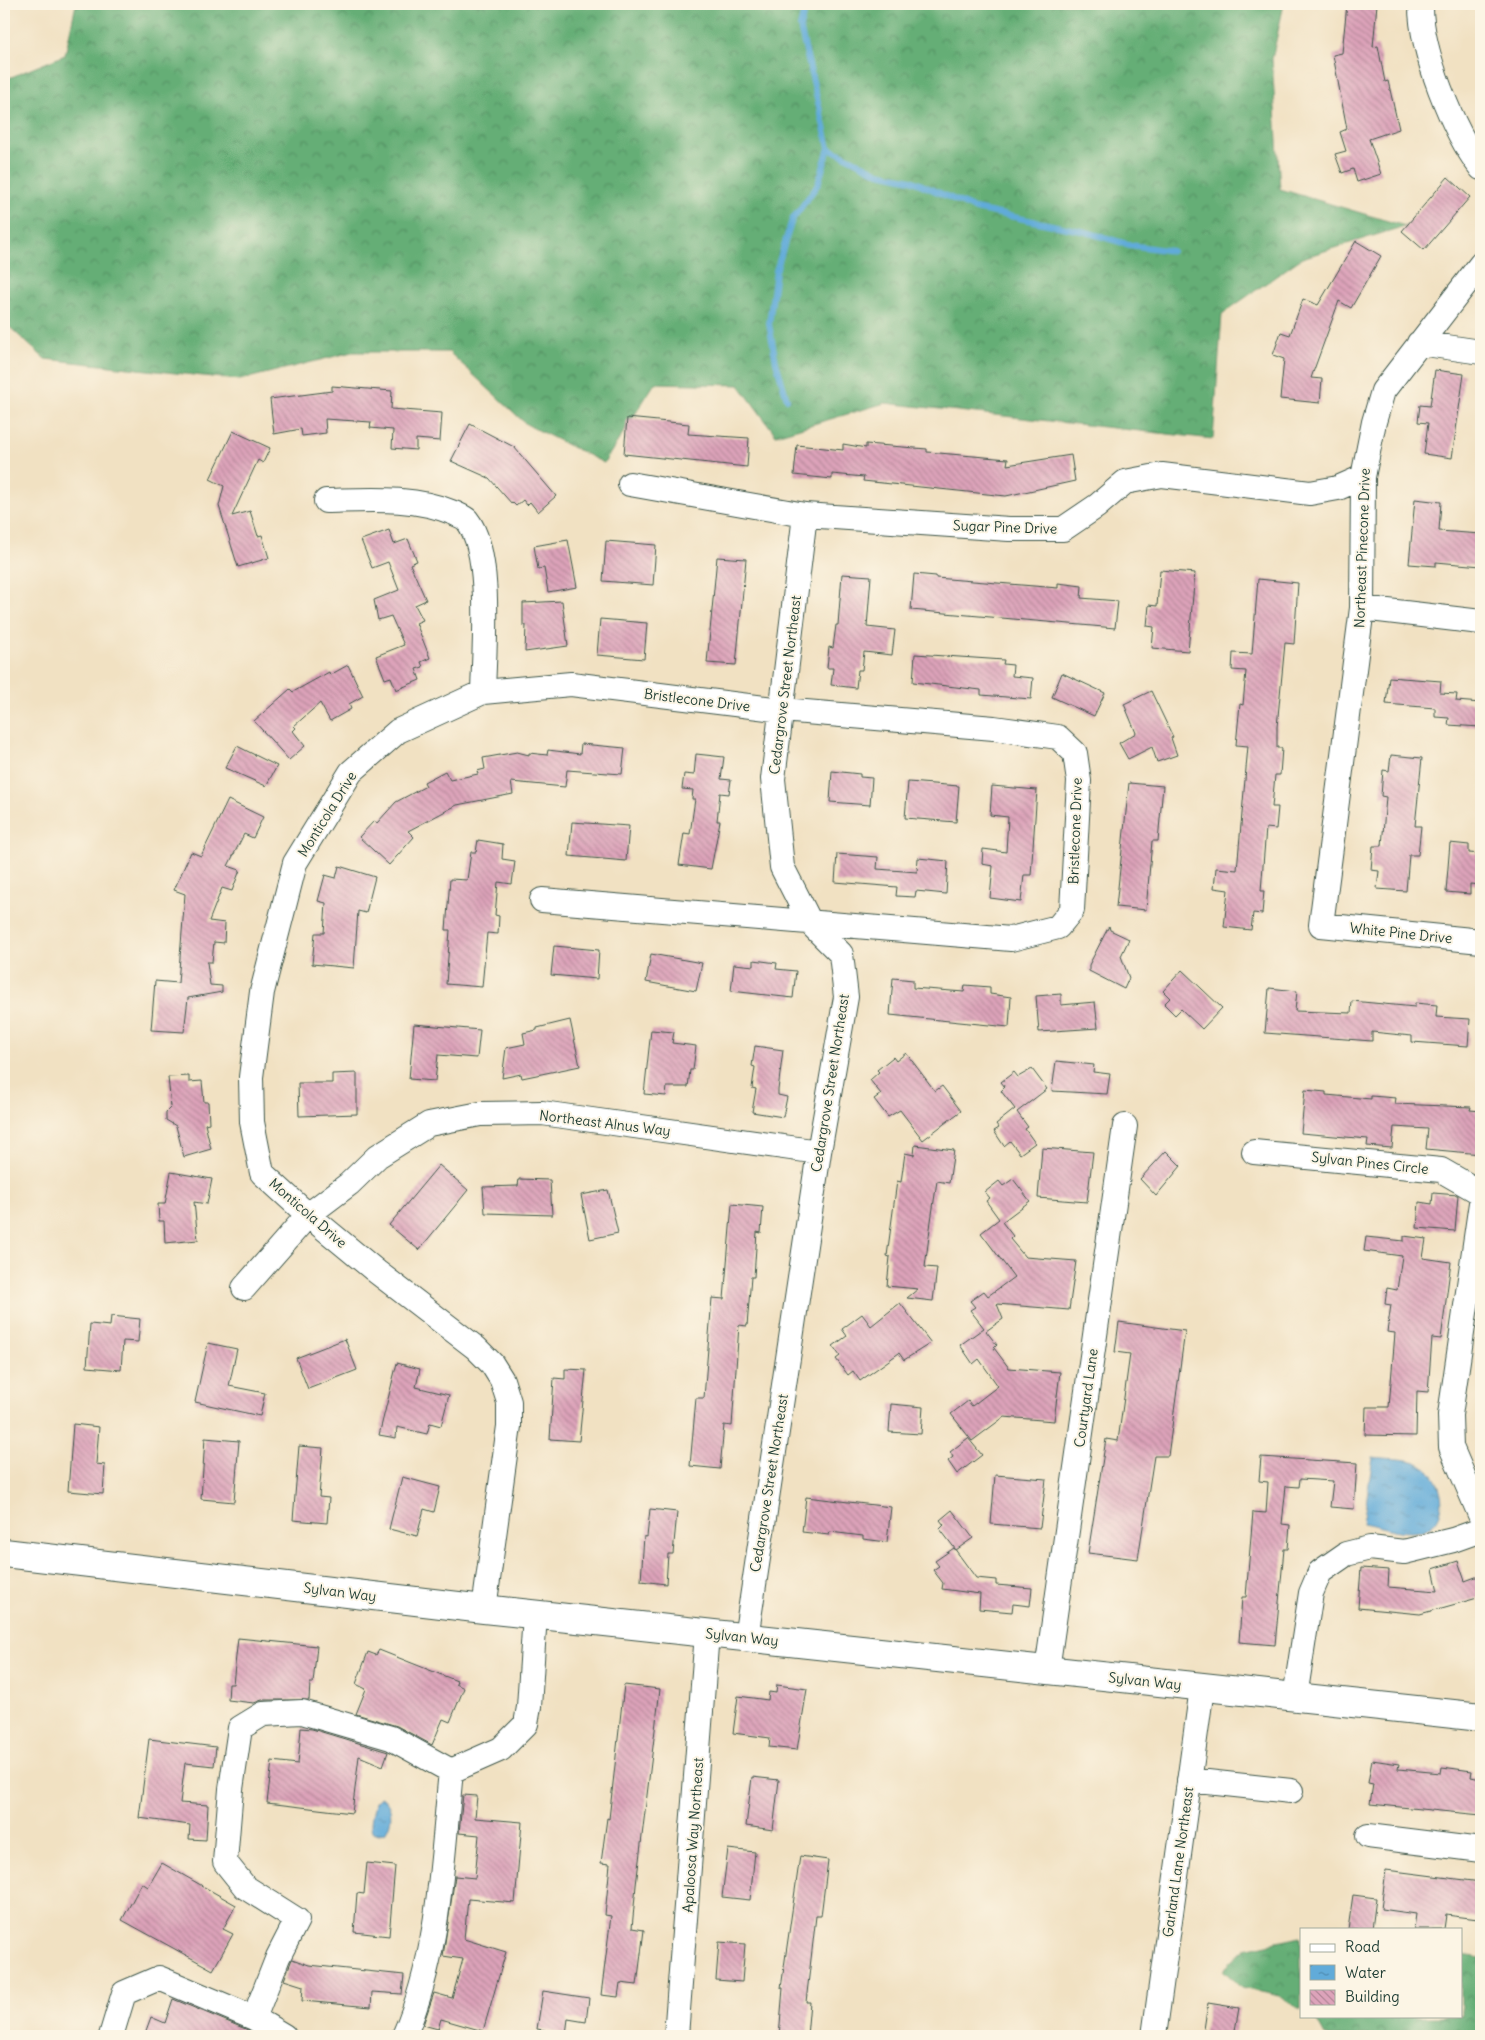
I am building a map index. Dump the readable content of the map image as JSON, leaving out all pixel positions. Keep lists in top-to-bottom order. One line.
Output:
{"streets":{"main road":["Sylvan Way"],"street":["Sugar Pine Drive","Northeast Pinecone Drive","Cedargrove Street Northeast","Bristlecone Drive","Monticola Drive","White Pine Drive","Northeast Alnus Way","Sylvan Pines Circle","Courtyard Lane","Apaloosa Way Northeast","Garland Lane Northeast"]},"crossings":[["Sugar Pine Drive","Northeast Pinecone Drive"],["Sugar Pine Drive","Cedargrove Street Northeast"],["Northeast Pinecone Drive","White Pine Drive"],["Cedargrove Street Northeast","Bristlecone Drive"],["Cedargrove Street Northeast","Northeast Alnus Way"],["Cedargrove Street Northeast","Sylvan Way"],["Bristlecone Drive","Monticola Drive"],["Monticola Drive","Northeast Alnus Way"],["Monticola Drive","Sylvan Way"],["Courtyard Lane","Sylvan Way"],["Sylvan Way","Apaloosa Way Northeast"],["Sylvan Way","Garland Lane Northeast"]],"legend":["Road","Water","Building"]}
